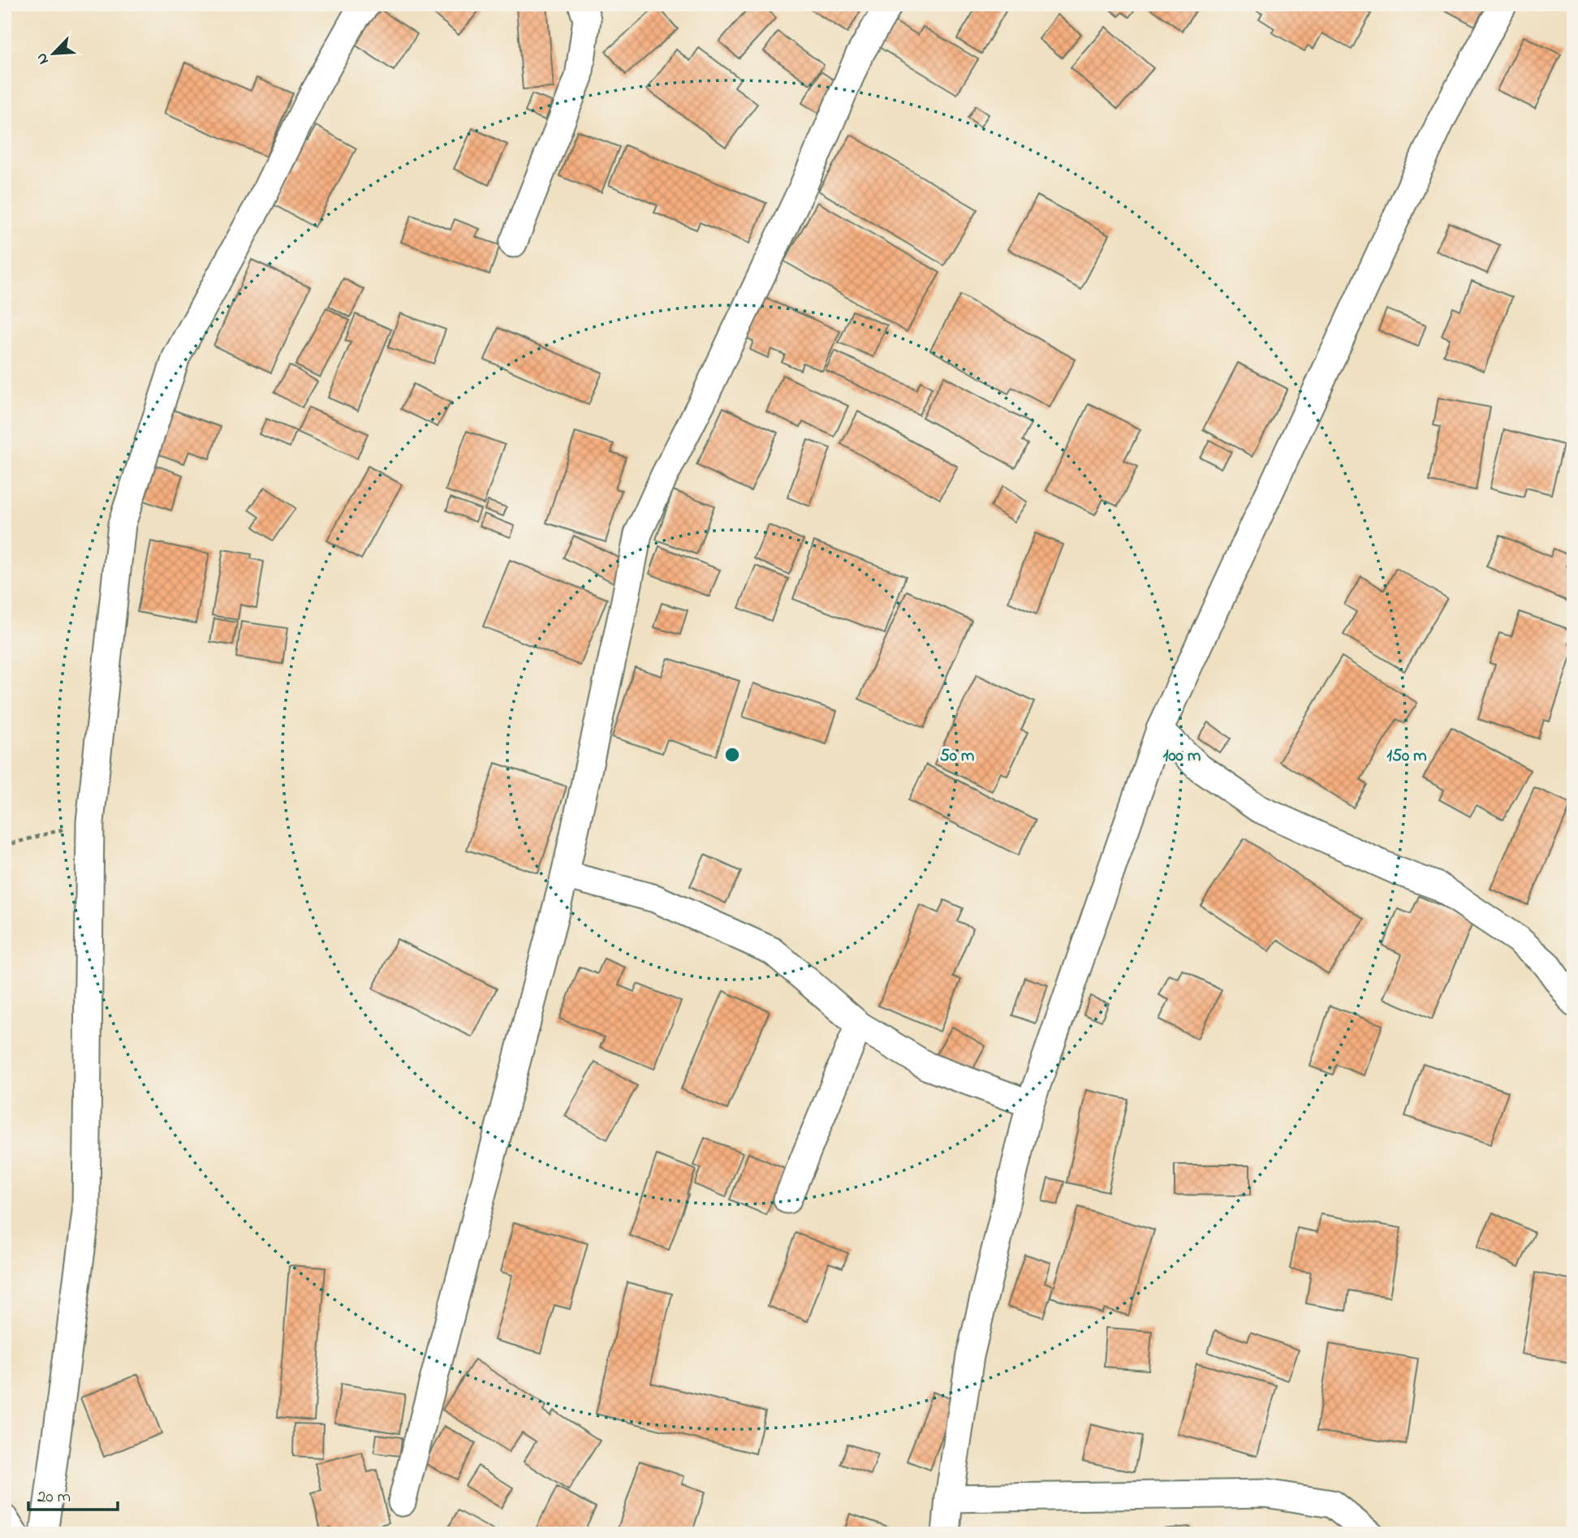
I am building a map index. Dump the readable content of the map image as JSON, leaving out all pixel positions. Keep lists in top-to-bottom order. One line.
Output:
{"scale_bar":"20 m","north":"bottom left","rings":["50 m","100 m","150 m"]}
